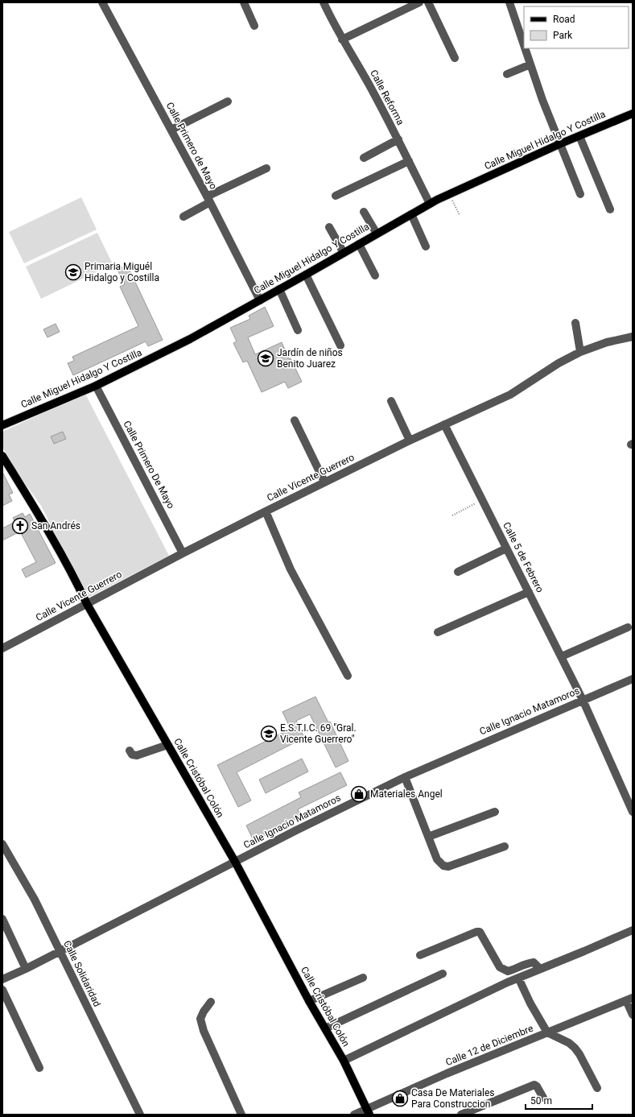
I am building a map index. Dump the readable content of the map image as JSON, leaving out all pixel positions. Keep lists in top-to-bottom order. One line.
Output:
{"streets":{"main road":["Calle Miguel Hidalgo Y Costilla","Calle Cristóbal Colón"],"street":["Calle Reforma","Calle Primero de Mayo","Calle Primero De Mayo","Calle Vicente Guerrero","Calle 5 de Febrero","Calle Ignacio Matamoros","Calle Solidaridad","Calle 12 de Diciembre"]},"crossings":[["Calle Reforma","Calle Miguel Hidalgo Y Costilla"],["Calle Miguel Hidalgo Y Costilla","Calle Primero de Mayo"],["Calle Miguel Hidalgo Y Costilla","Calle Primero De Mayo"],["Calle Primero De Mayo","Calle Vicente Guerrero"],["Calle Vicente Guerrero","Calle 5 de Febrero"],["Calle Vicente Guerrero","Calle Cristóbal Colón"],["Calle 5 de Febrero","Calle Ignacio Matamoros"],["Calle Ignacio Matamoros","Calle Cristóbal Colón"],["Calle Ignacio Matamoros","Calle Solidaridad"],["Calle Cristóbal Colón","Calle 12 de Diciembre"]],"places":{"school or university":["Primaria Miguél Hidalgo y Costilla","Jardín de niños Benito Juarez","E.S.T.I.C. 69 \"Gral. Vicente Guerrero\""],"church":["San Andrés"],"shop":["Materiales Angel","Casa De Materiales Para Construccion"]},"legend":["Road","Park"],"scale_bar":"50 m"}
